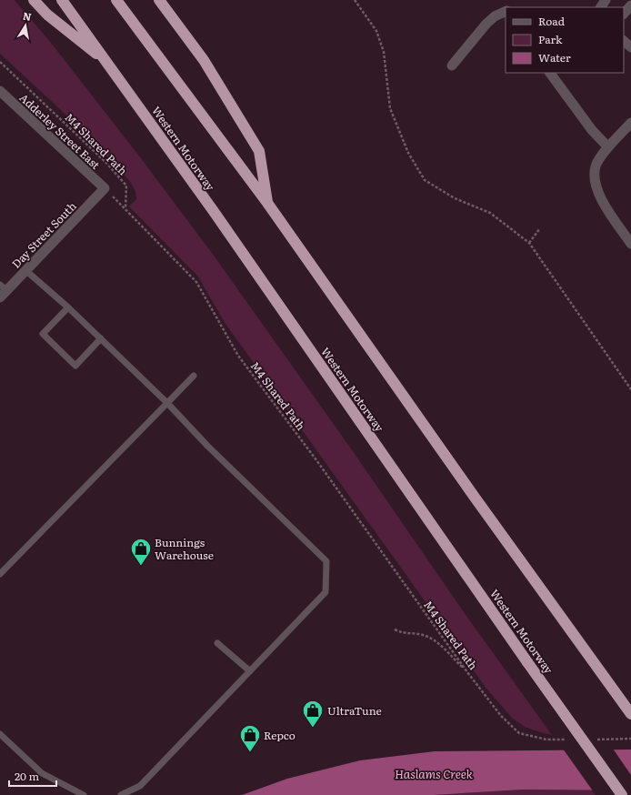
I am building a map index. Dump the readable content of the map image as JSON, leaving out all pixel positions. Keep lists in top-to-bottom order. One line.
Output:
{"streets":{"highway":["Western Motorway"],"street":["Adderley Street East","Day Street South"],"path":["M4 Shared Path"]},"crossings":[["Adderley Street East","Day Street South"]],"water":["Haslams Creek"],"places":{"shop":["Bunnings Warehouse","UltraTune","Repco"]},"legend":["Road","Park","Water"],"scale_bar":"20 m","north":"top"}
